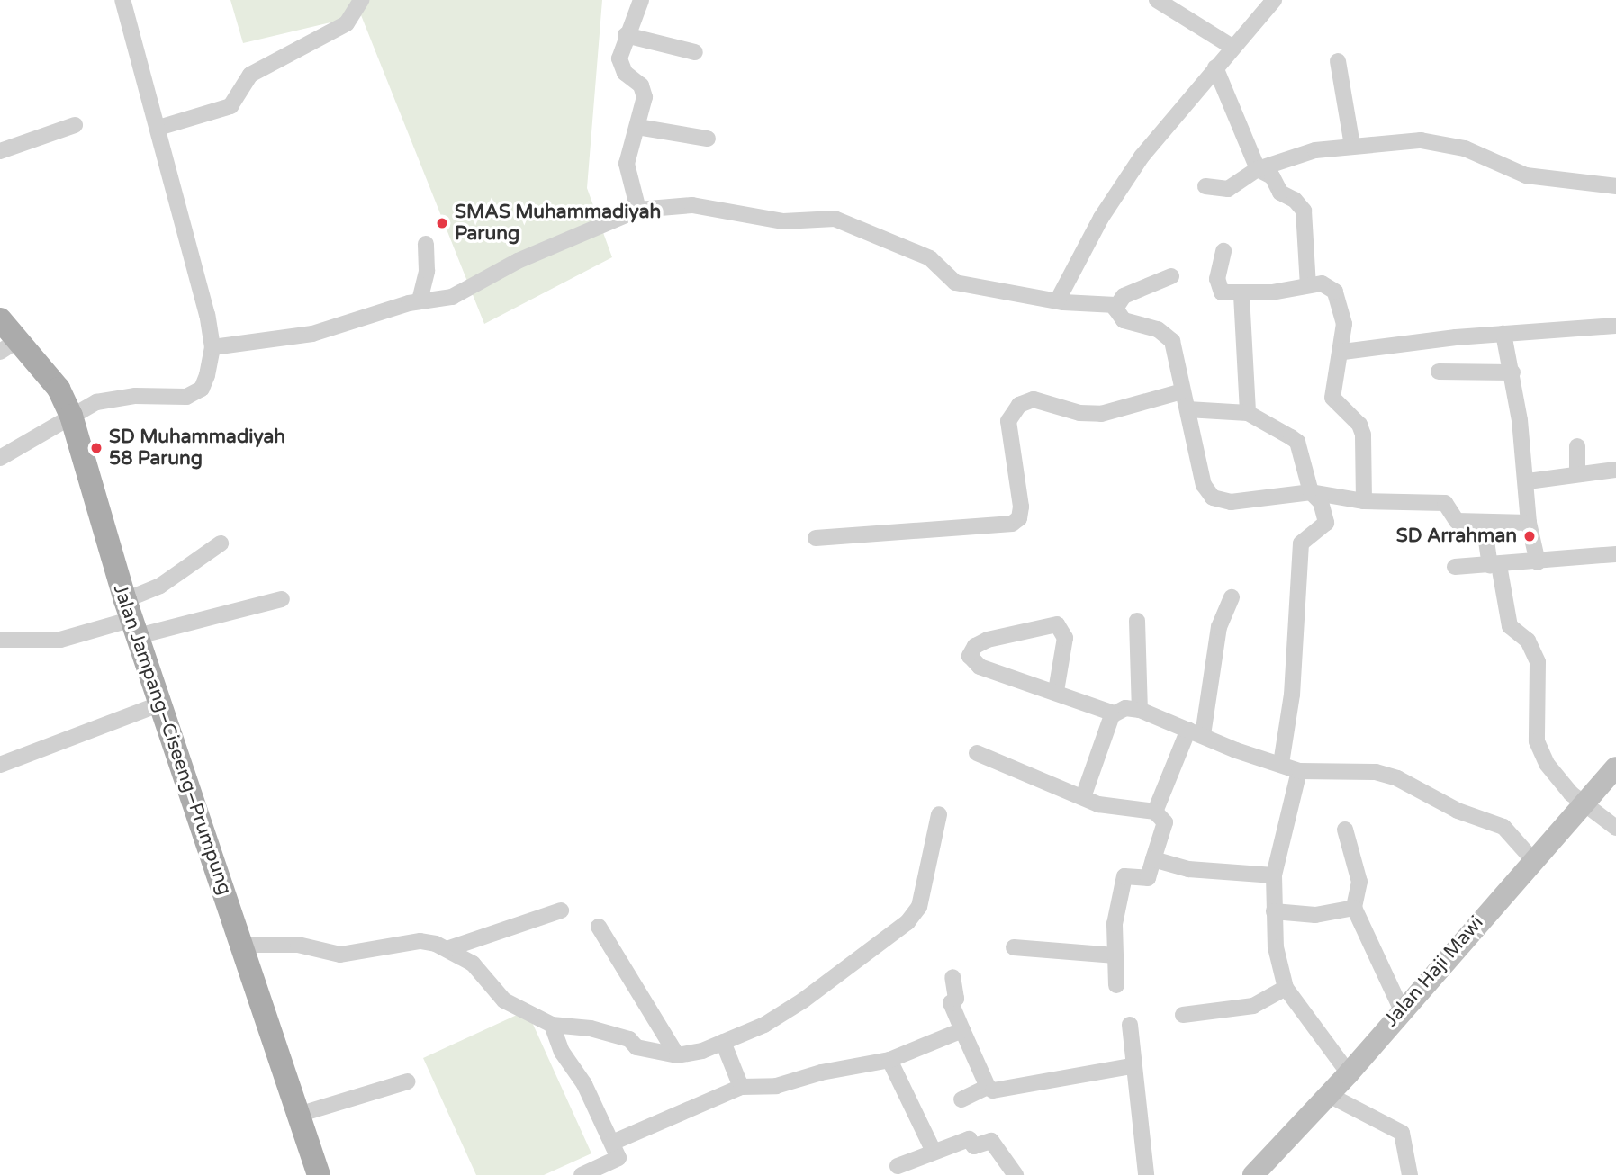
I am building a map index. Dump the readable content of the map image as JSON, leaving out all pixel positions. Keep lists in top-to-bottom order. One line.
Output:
{"streets":{"main road":["Jalan Jampang–Ciseeng–Prumpung"],"street":["Jalan Haji Mawi"]},"places":["SMAS Muhammadiyah Parung","SD Muhammadiyah 58 Parung","SD Arrahman"]}
